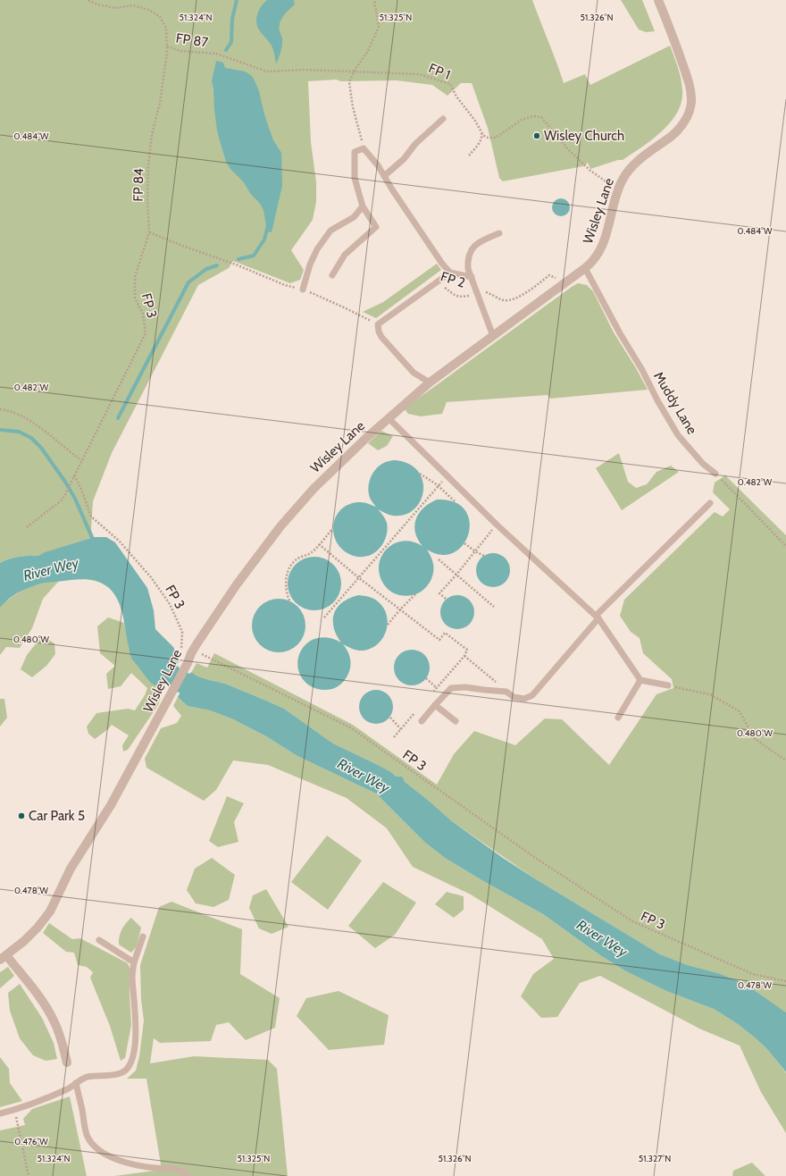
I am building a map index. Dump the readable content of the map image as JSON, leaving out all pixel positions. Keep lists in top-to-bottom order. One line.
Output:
{"streets":{"street":["Wisley Lane"],"lane":["FP 2","Muddy Lane"],"path":["FP 87","FP 1","FP 84","FP 3"]},"crossings":[["FP 87","FP 1"],["FP 87","FP 84"],["FP 84","FP 3"],["Wisley Lane","FP 2"],["Wisley Lane","FP 3"],["Wisley Lane","Muddy Lane"]],"water":["River Wey"],"places":["Wisley Church","Car Park 5"],"coordinates":["51.324°N","51.325°N","51.326°N","0.484°W","0.482°W","0.480°W","0.478°W","0.476°W","51.327°N"]}
